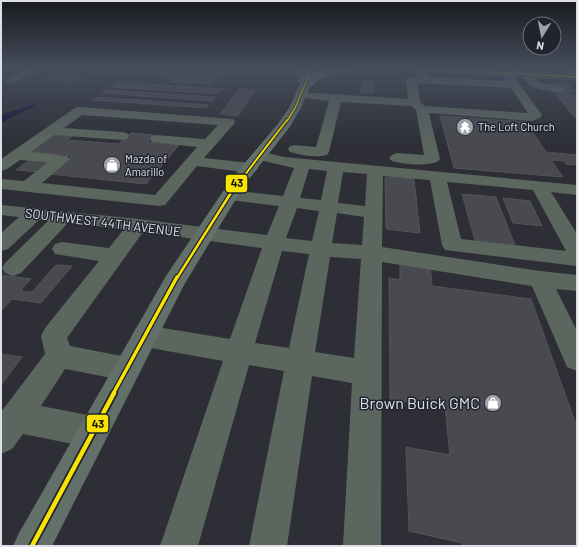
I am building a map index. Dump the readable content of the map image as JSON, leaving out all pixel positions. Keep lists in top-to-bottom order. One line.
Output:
{"streets":{"street":["SOUTHWEST 44TH AVENUE"]},"places":{"temple":["The Loft Church"],"shop":["Mazda of Amarillo","Brown Buick GMC"]},"lines":["transit line 43"],"north":"bottom"}
